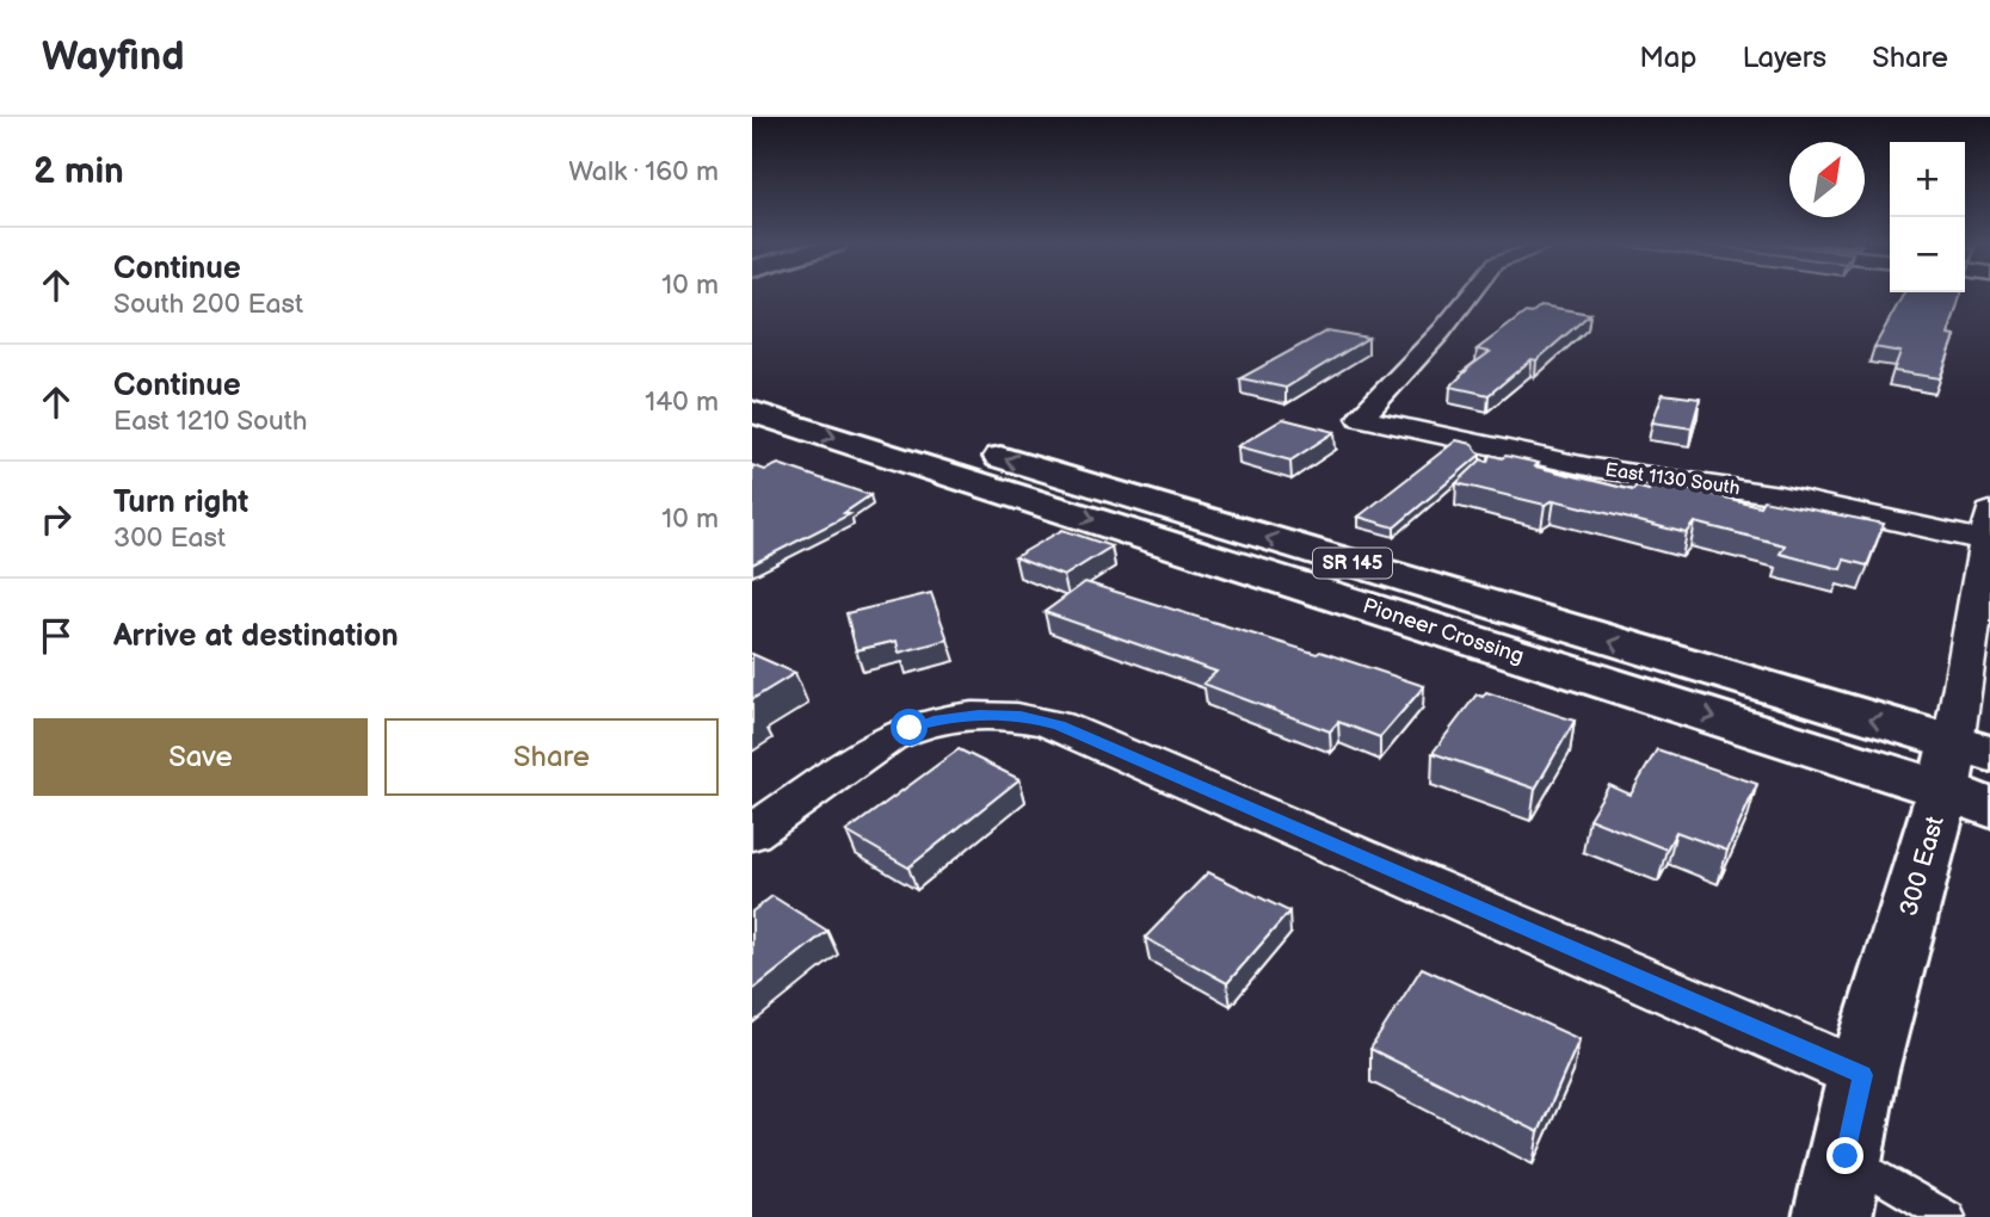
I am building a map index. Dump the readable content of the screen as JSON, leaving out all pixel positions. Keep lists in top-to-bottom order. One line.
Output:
{"streets":{"main road":["SR 145","Pioneer Crossing","300 East"],"street":["East 1130 South"]},"crossings":[["East 1130 South","300 East"],["Pioneer Crossing","300 East"]],"north":"top right","page":{"header":"Wayfind","nav":["Map","Layers","Share"],"heading":["2 min","Walk · 160 m"],"map_buttons":["+","−"],"list":[["Continue","South 200 East","10 m"],["Continue","East 1210 South","140 m"],["Turn right","300 East","10 m"],"Arrive at destination"],"buttons":["Save","Share"]}}
